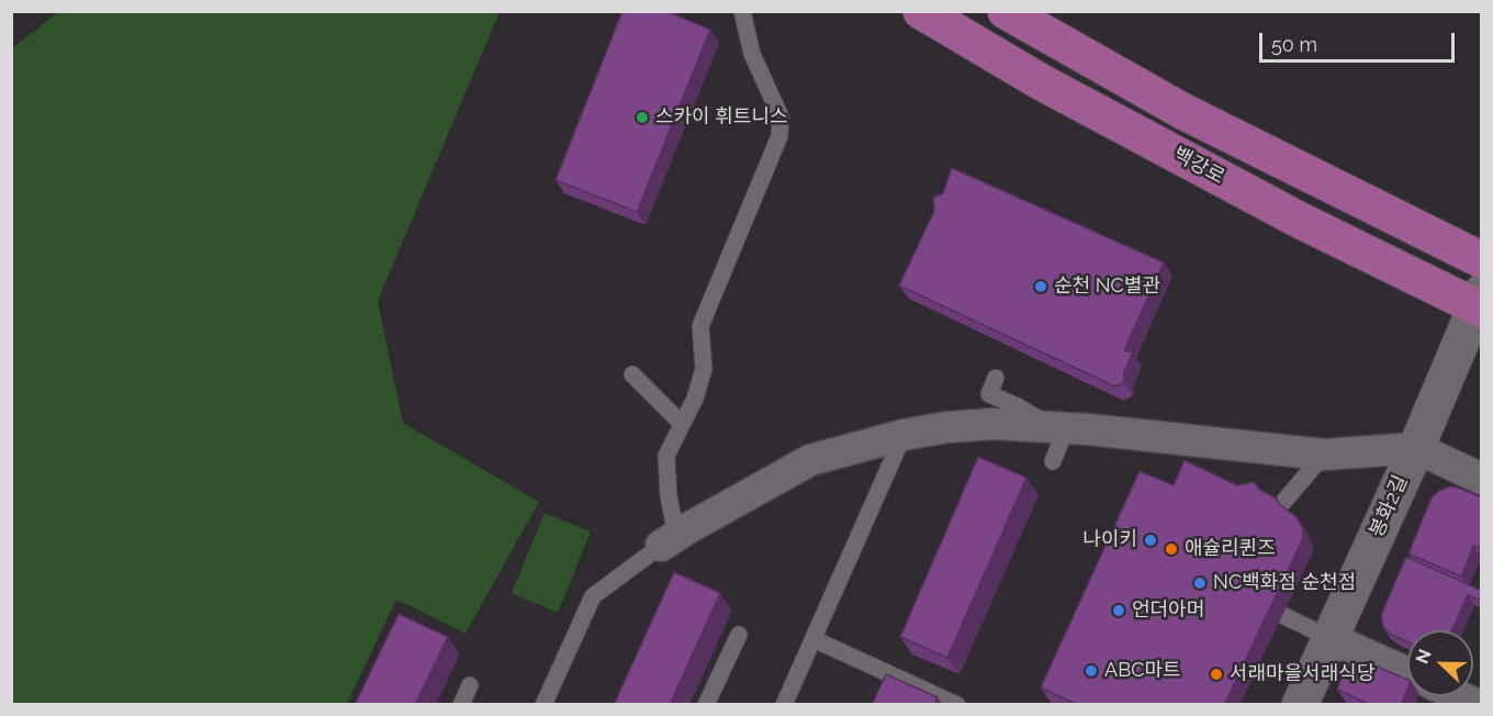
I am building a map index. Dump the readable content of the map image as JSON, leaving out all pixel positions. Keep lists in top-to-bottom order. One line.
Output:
{"streets":{"main road":["백강로"],"street":["봉화2길"]},"crossings":[["백강로","봉화2길"]],"places":["스카이 휘트니스","순천 NC별관","나이키","애슐리퀸즈","NC백화점 순천점","언더아머","ABC마트","서래마을서래식당"],"scale_bar":"50 m","north":"left"}
